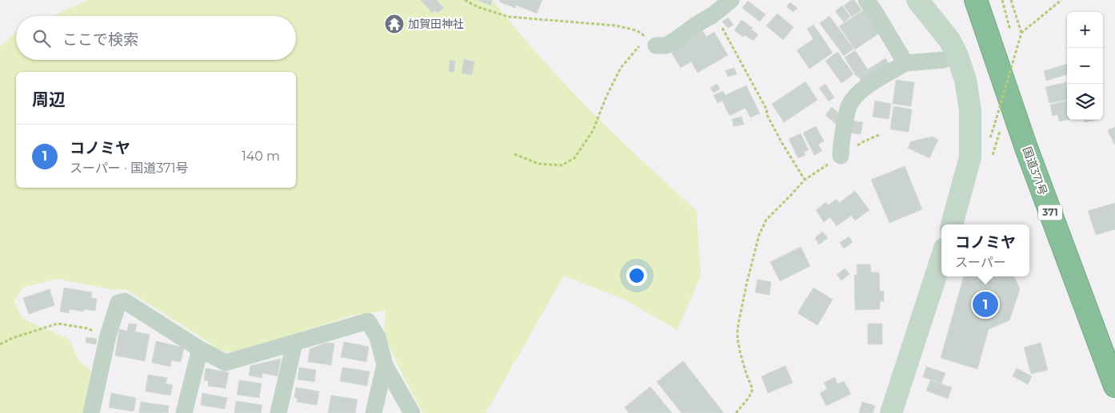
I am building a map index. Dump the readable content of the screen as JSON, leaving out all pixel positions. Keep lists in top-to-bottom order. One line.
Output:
{"streets":{"highway":["国道371号","371"]},"places":{"temple":["加賀田神社"]},"page":{"map_buttons":["+","−"],"search":"ここで検索","heading":"周辺","list":[{"mark":"1","name":"コノミヤ","note":"スーパー · 国道371号","value":"140 m"}],"popup":["コノミヤ","スーパー"],"pins":"1"}}
